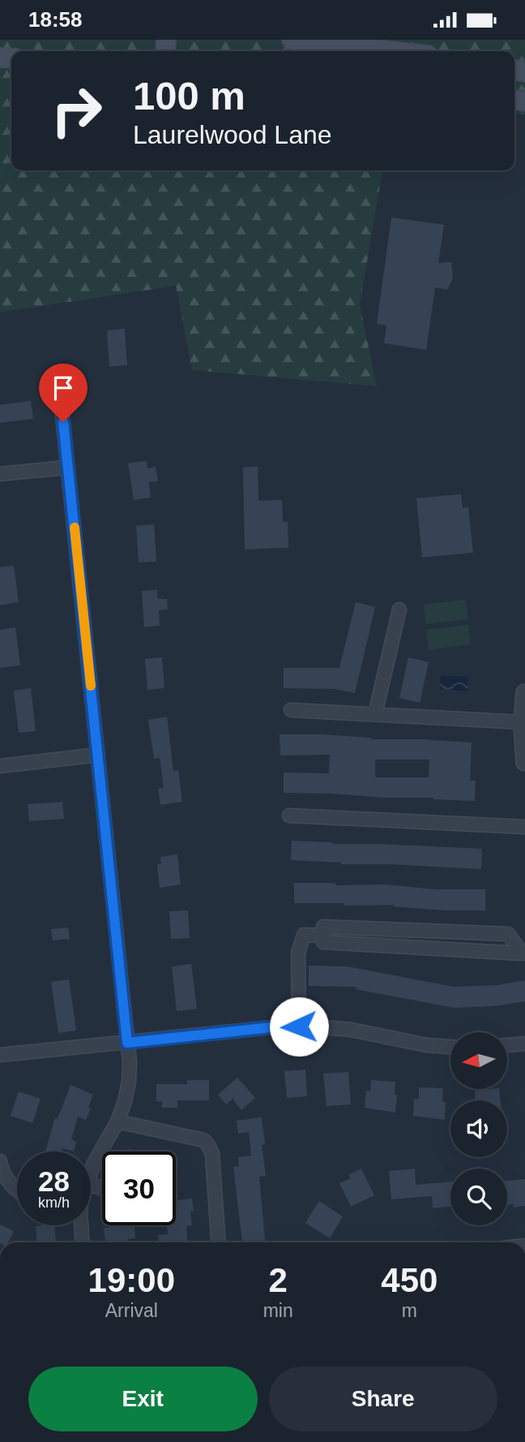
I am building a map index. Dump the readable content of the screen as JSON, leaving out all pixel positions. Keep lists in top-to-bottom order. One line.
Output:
{"north":"left","page":{"status":"18:58","turn":["100 m","Laurelwood Lane"],"speed":"28 km/h","limit":"30","eta":["19:00","Arrival","2","min","450","m"],"buttons":["Exit","Share"]}}
